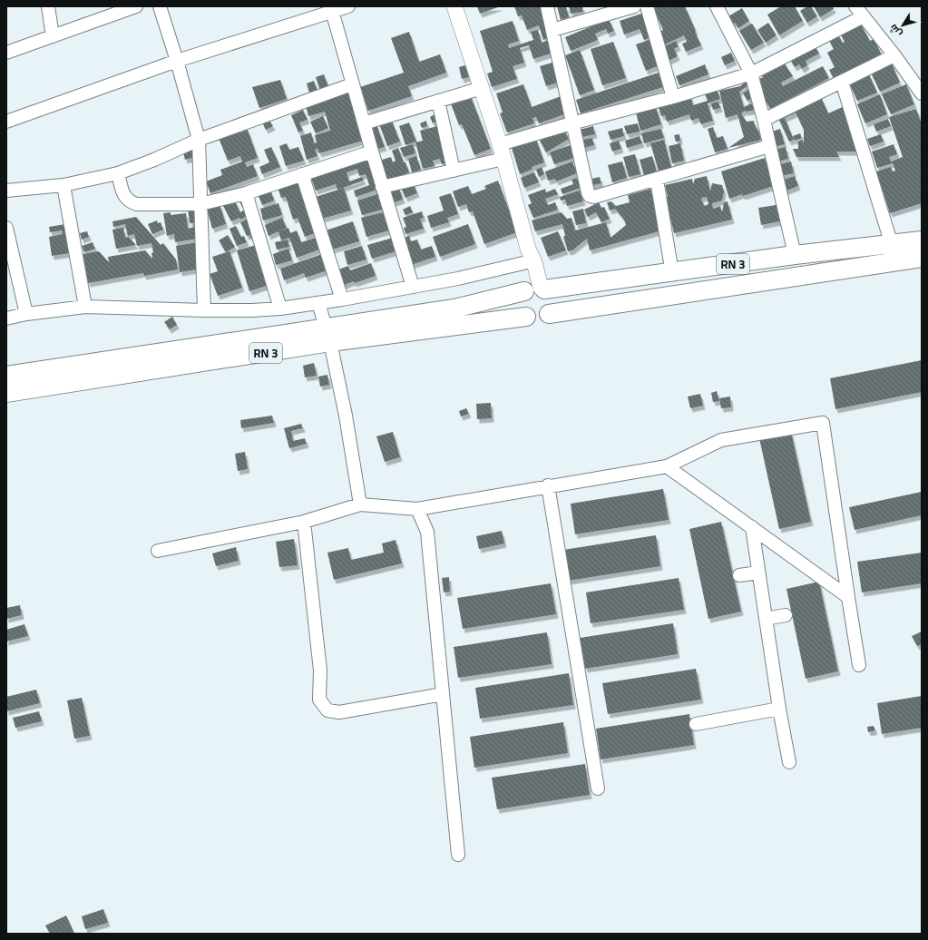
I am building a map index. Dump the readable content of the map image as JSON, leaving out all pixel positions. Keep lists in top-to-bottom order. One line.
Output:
{"streets":{"highway":["RN 3"]},"north":"bottom left"}
